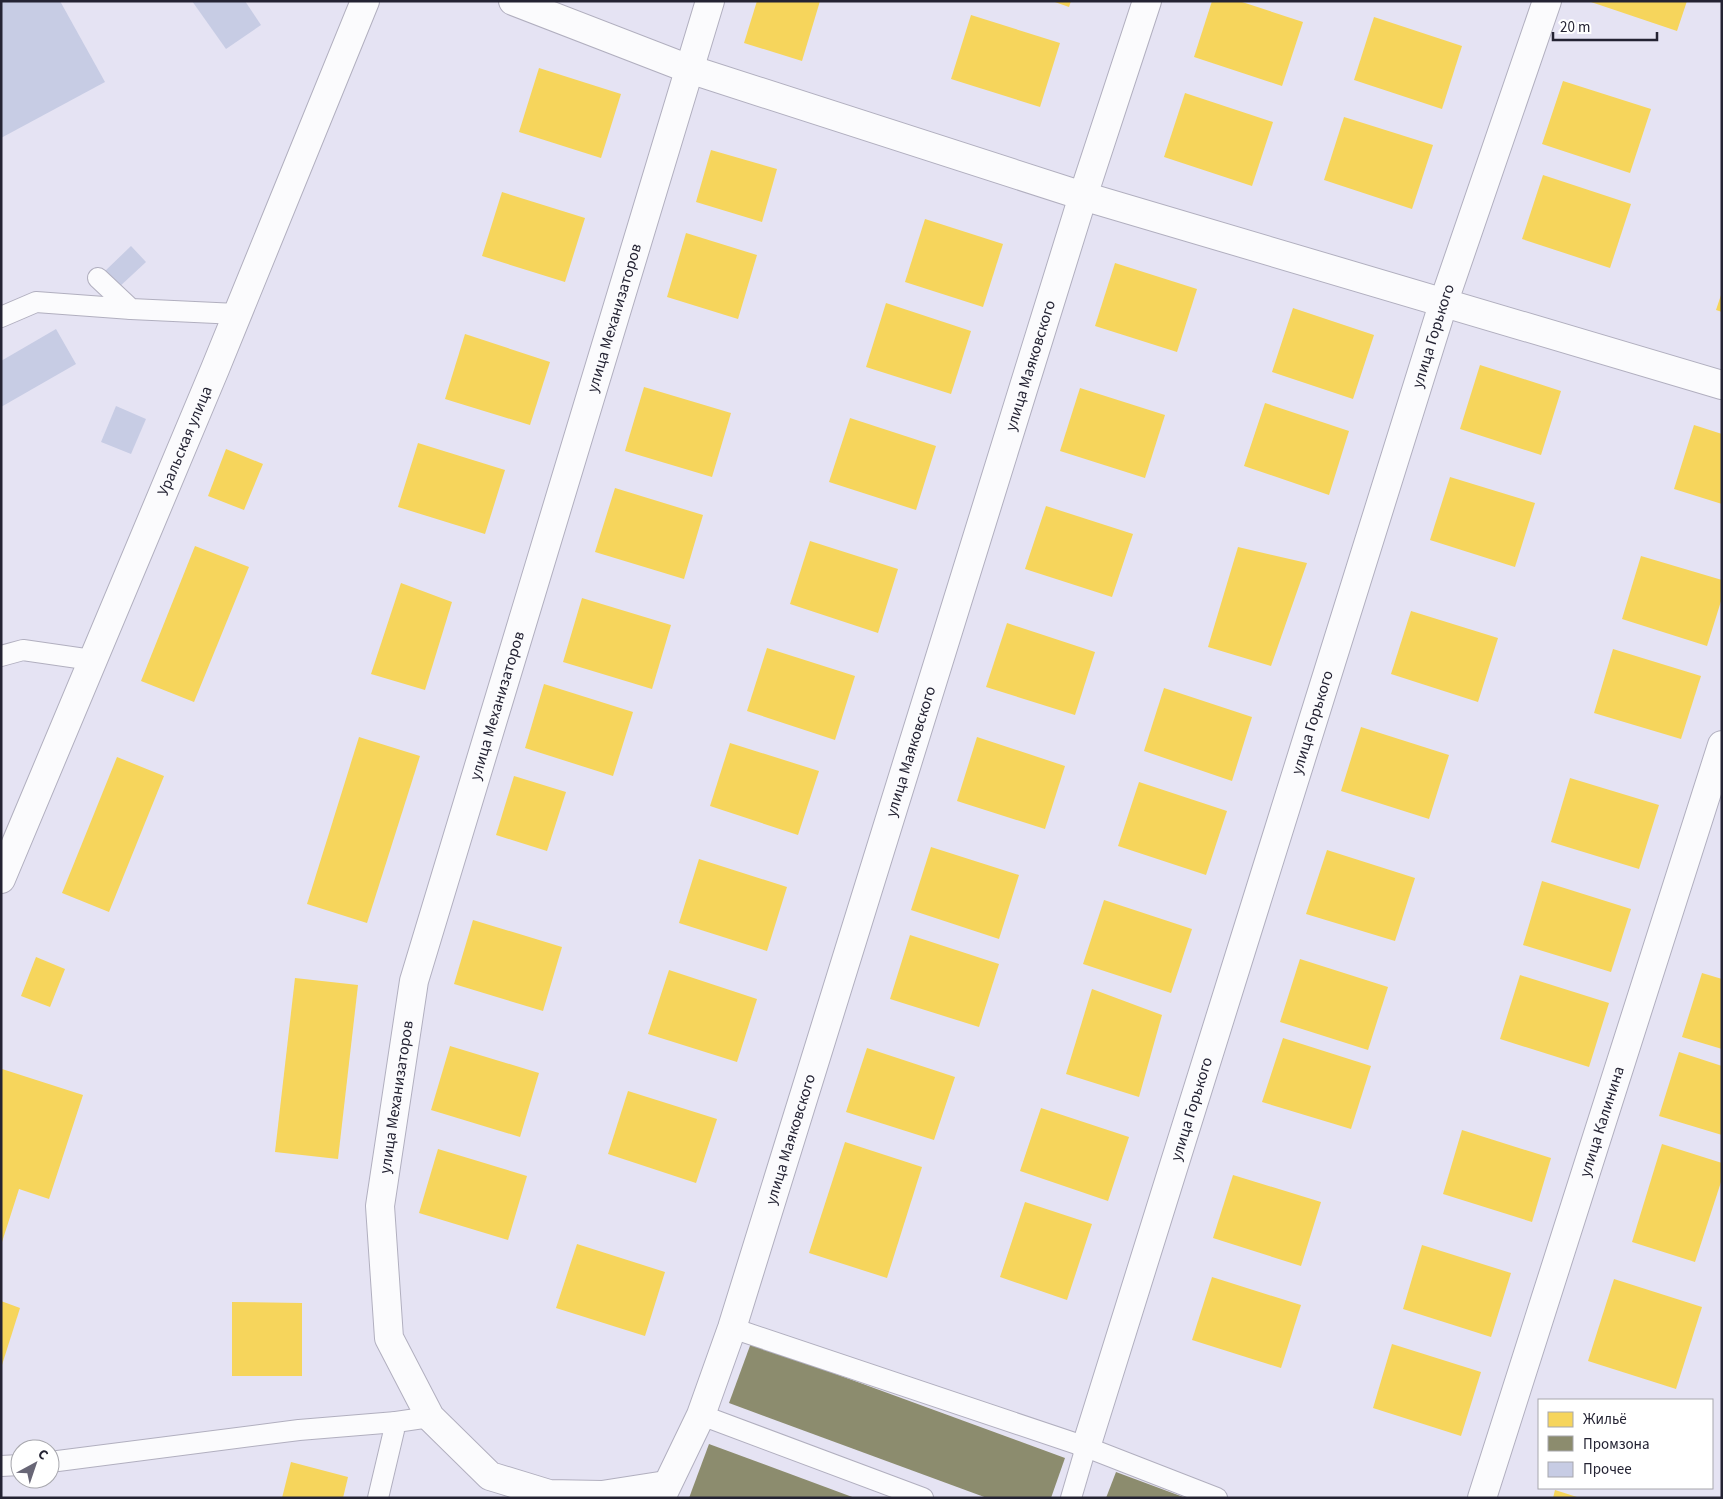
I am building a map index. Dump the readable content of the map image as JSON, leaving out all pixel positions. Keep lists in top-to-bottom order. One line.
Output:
{"streets":{"street":["улица Механизаторов","улица Горького","улица Маяковского","Уральская улица","улица Калинина"]},"crossings":[["улица Механизаторов","улица Маяковского"]],"legend":["Жильё","Промзона","Прочее"],"scale_bar":"20 m","north":"top right"}
